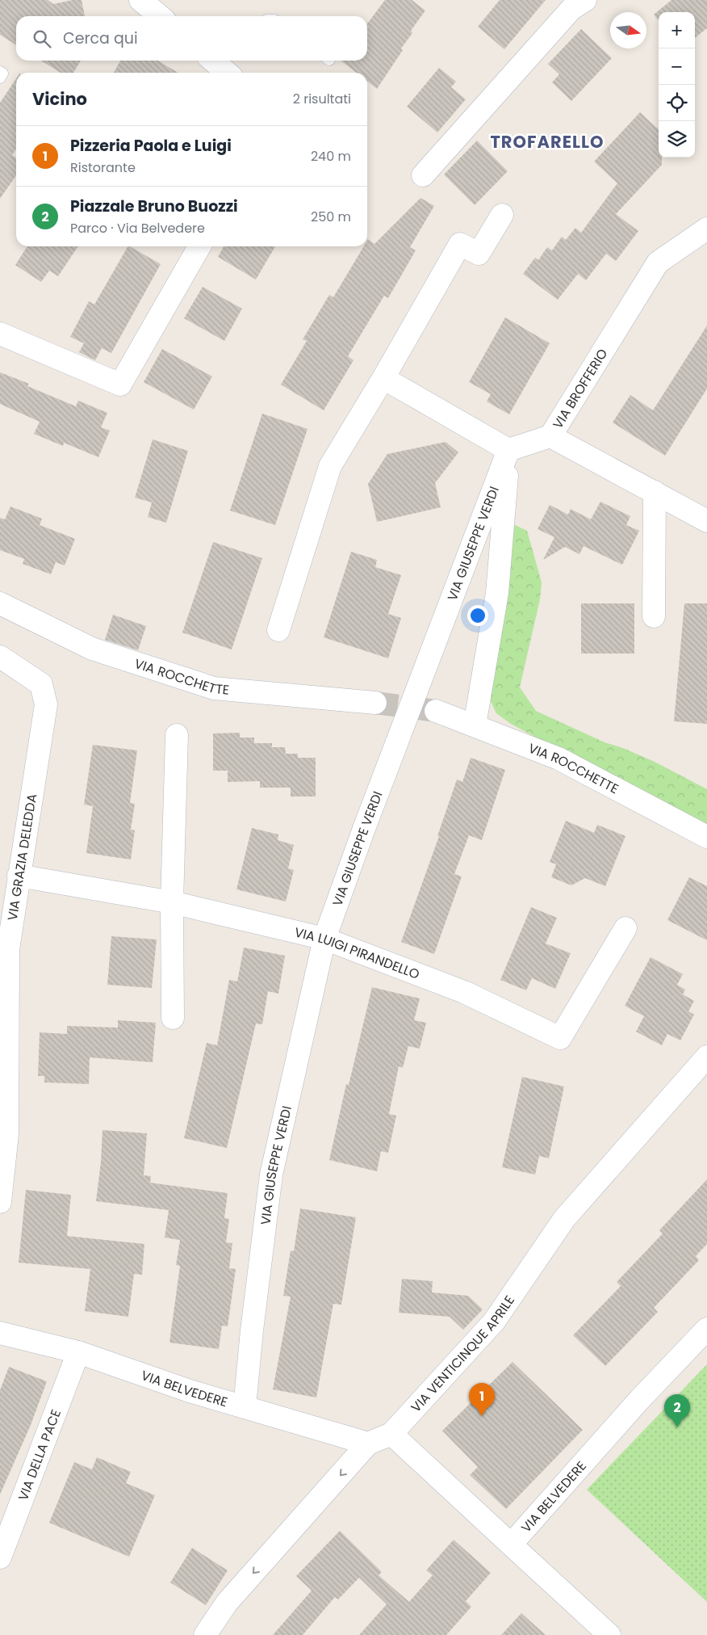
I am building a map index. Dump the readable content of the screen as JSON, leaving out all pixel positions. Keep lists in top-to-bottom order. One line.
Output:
{"streets":{"street":["VIA BROFFERIO","VIA GIUSEPPE VERDI","VIA ROCCHETTE","VIA GRAZIA DELEDDA","VIA LUIGI PIRANDELLO","VIA VENTICINQUE APRILE","VIA BELVEDERE","VIA DELLA PACE"]},"crossings":[["VIA BROFFERIO","VIA GIUSEPPE VERDI"],["VIA GIUSEPPE VERDI","VIA LUIGI PIRANDELLO"],["VIA GIUSEPPE VERDI","VIA BELVEDERE"],["VIA GRAZIA DELEDDA","VIA LUIGI PIRANDELLO"],["VIA VENTICINQUE APRILE","VIA BELVEDERE"],["VIA BELVEDERE","VIA DELLA PACE"]],"districts":["TROFARELLO"],"north":"right","page":{"map_buttons":["+","−"],"search":"Cerca qui","heading":["Vicino","2 risultati"],"list":[{"mark":"1","name":"Pizzeria Paola e Luigi","note":"Ristorante","value":"240 m"},{"mark":"2","name":"Piazzale Bruno Buozzi","note":"Parco · Via Belvedere","value":"250 m"}],"pins":["1","2"]}}
